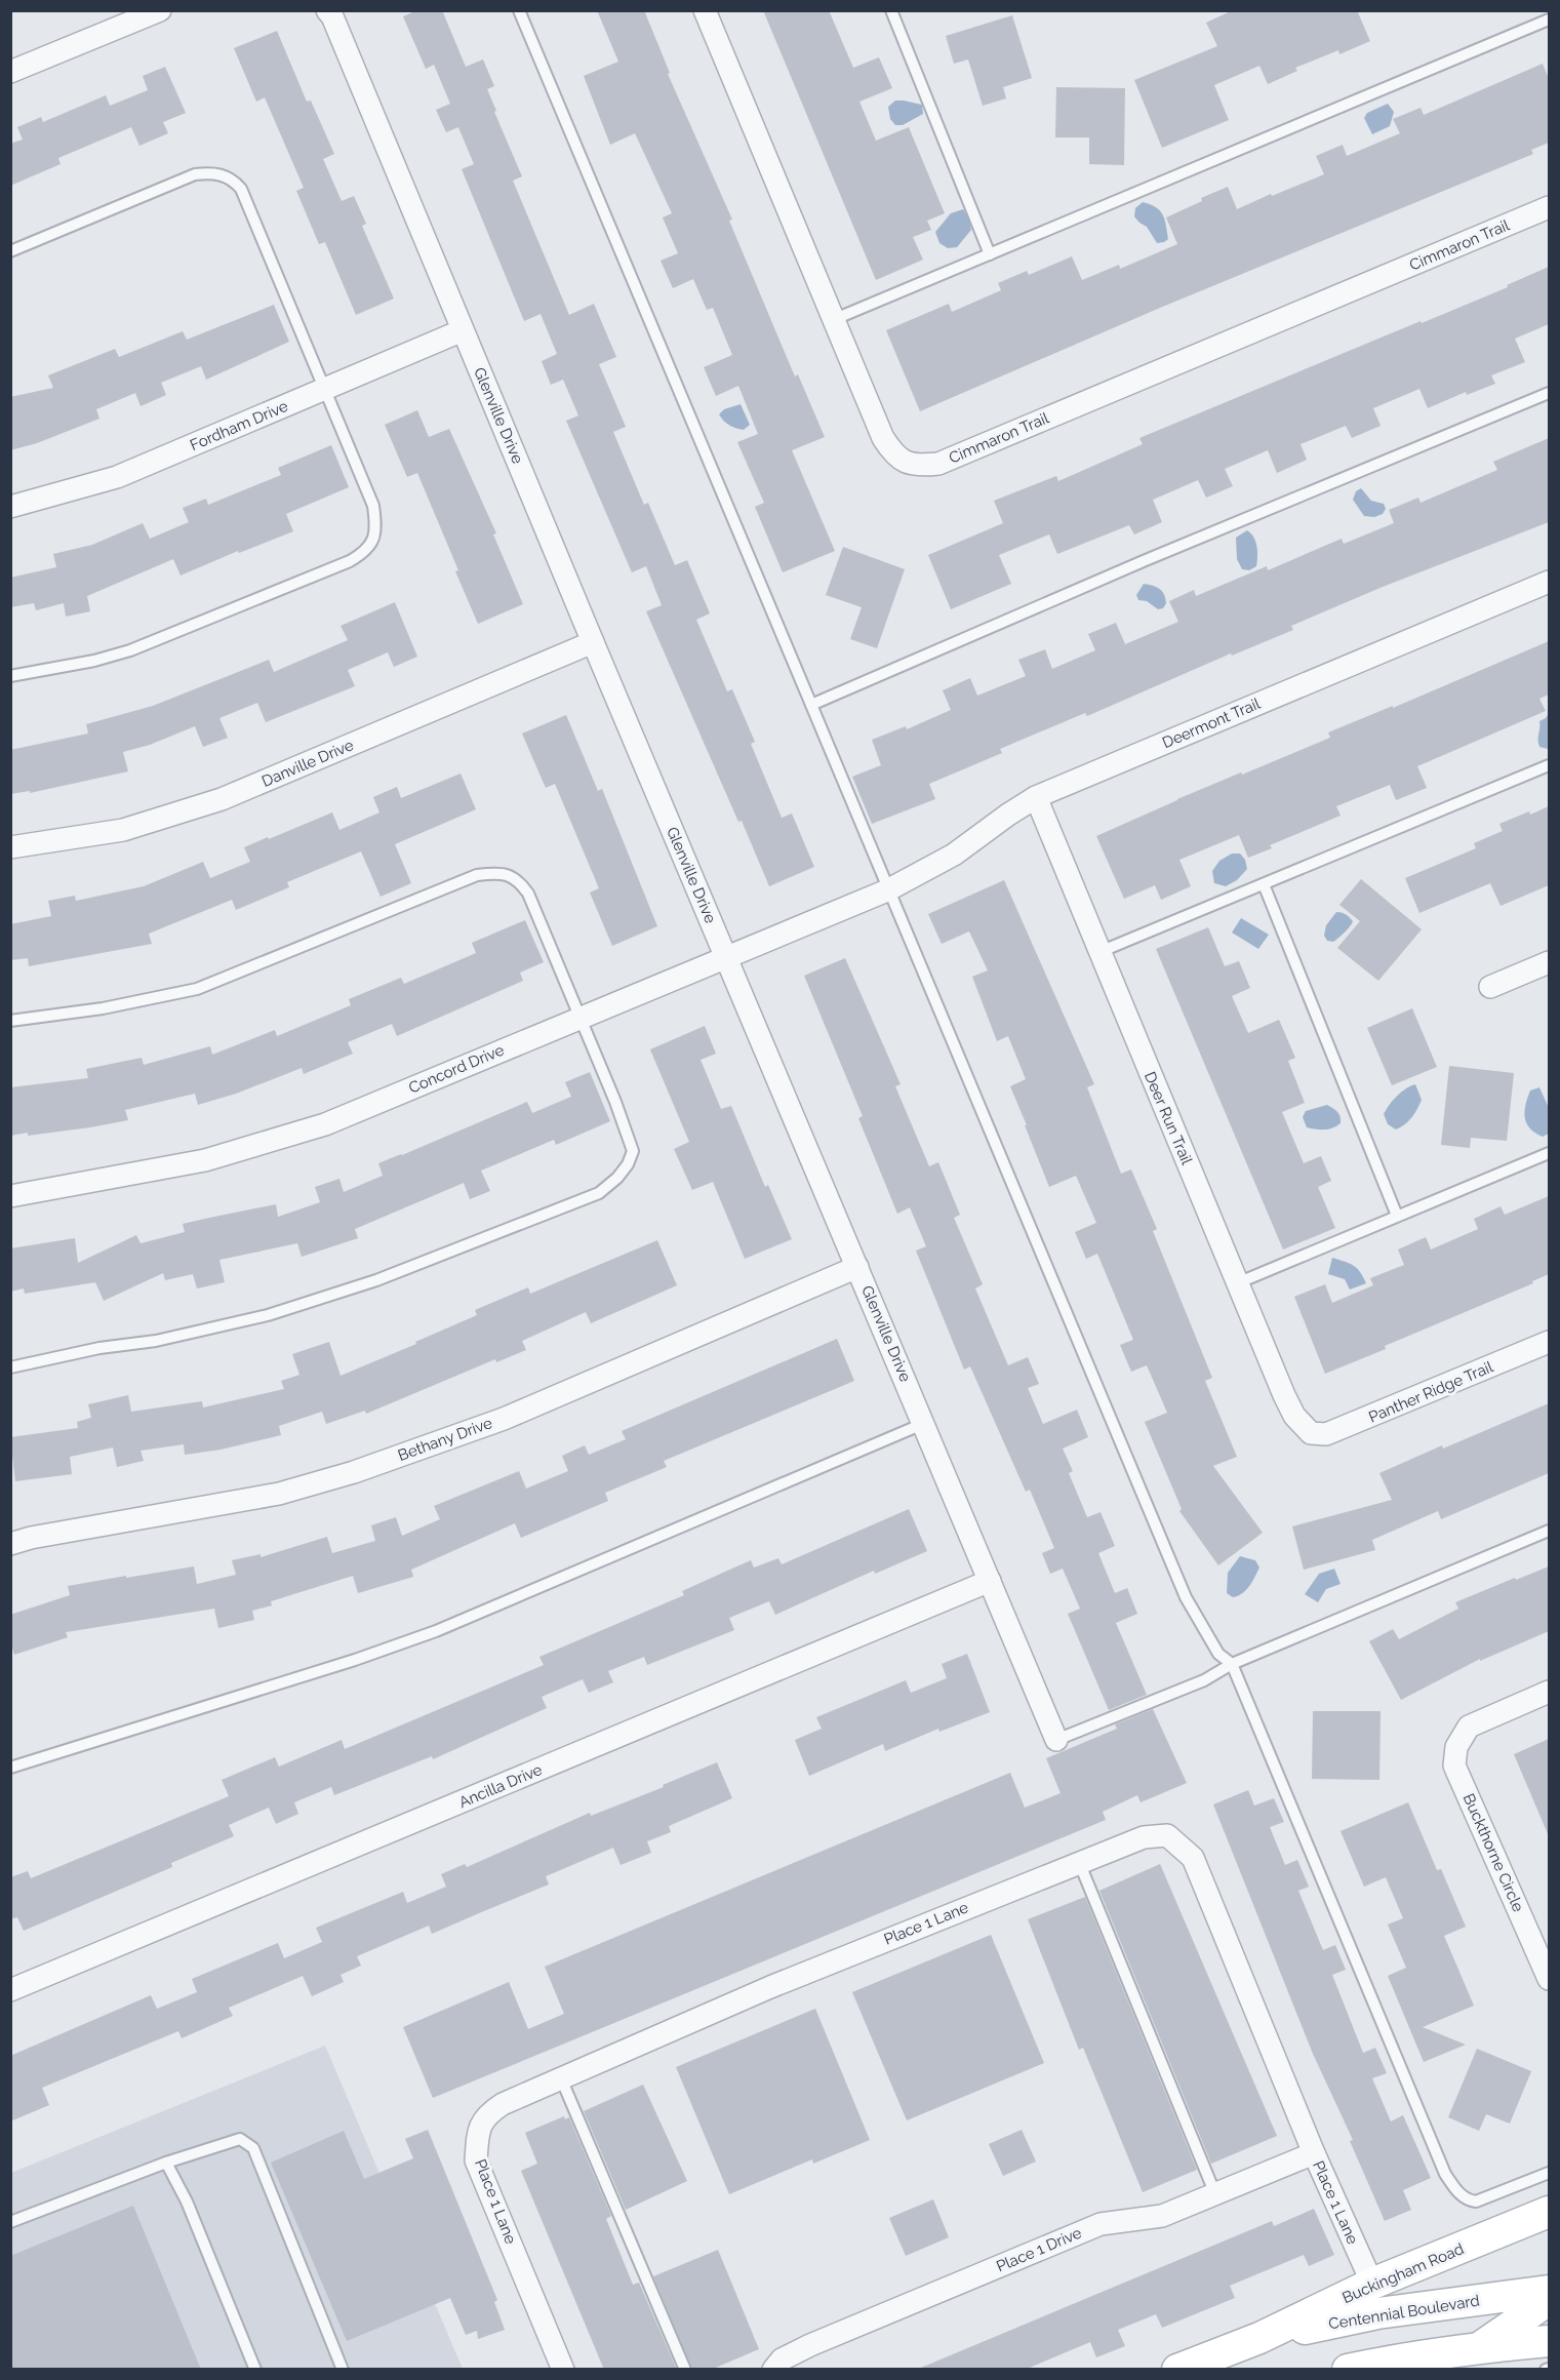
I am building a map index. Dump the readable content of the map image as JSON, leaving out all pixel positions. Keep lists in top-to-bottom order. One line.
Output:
{"streets":{"main road":["Buckingham Road","Centennial Boulevard"],"street":["Cimmaron Trail","Glenville Drive","Fordham Drive","Deermont Trail","Danville Drive","Concord Drive","Deer Run Trail","Panther Ridge Trail","Bethany Drive","Ancilla Drive","Buckthorne Circle","Place 1 Lane","Place 1 Drive"]},"crossings":[["Glenville Drive","Fordham Drive"],["Glenville Drive","Danville Drive"],["Glenville Drive","Concord Drive"],["Glenville Drive","Bethany Drive"],["Glenville Drive","Ancilla Drive"],["Deermont Trail","Concord Drive"],["Deermont Trail","Deer Run Trail"],["Deer Run Trail","Panther Ridge Trail"],["Place 1 Lane","Place 1 Drive"],["Place 1 Lane","Buckingham Road"],["Buckingham Road","Centennial Boulevard"]]}
